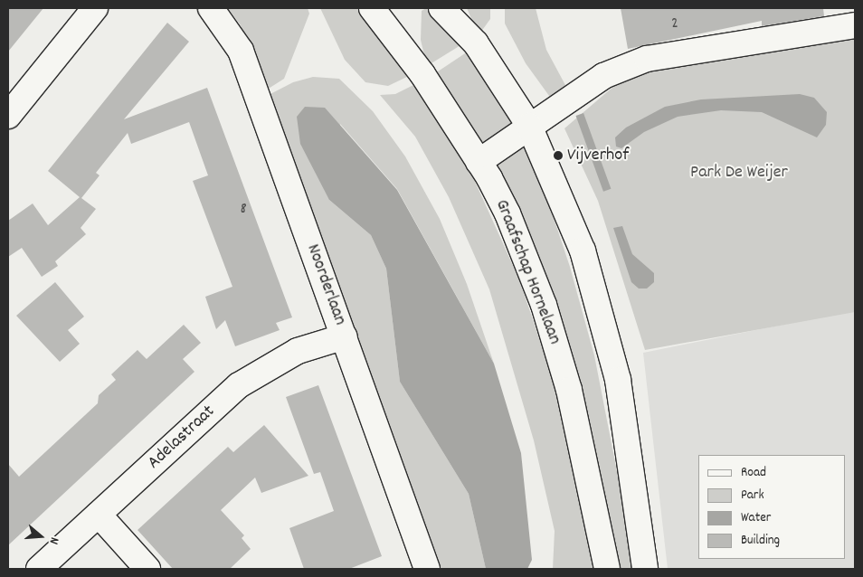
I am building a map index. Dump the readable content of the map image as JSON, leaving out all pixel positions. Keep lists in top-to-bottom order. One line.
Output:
{"streets":{"street":["Graafschap Hornelaan","Noorderlaan","Adelastraat"]},"crossings":[["Noorderlaan","Adelastraat"]],"parks":["Park De Weijer"],"places":["Vijverhof"],"house_numbers":["2","8"],"legend":["Road","Park","Water","Building"],"north":"right"}
